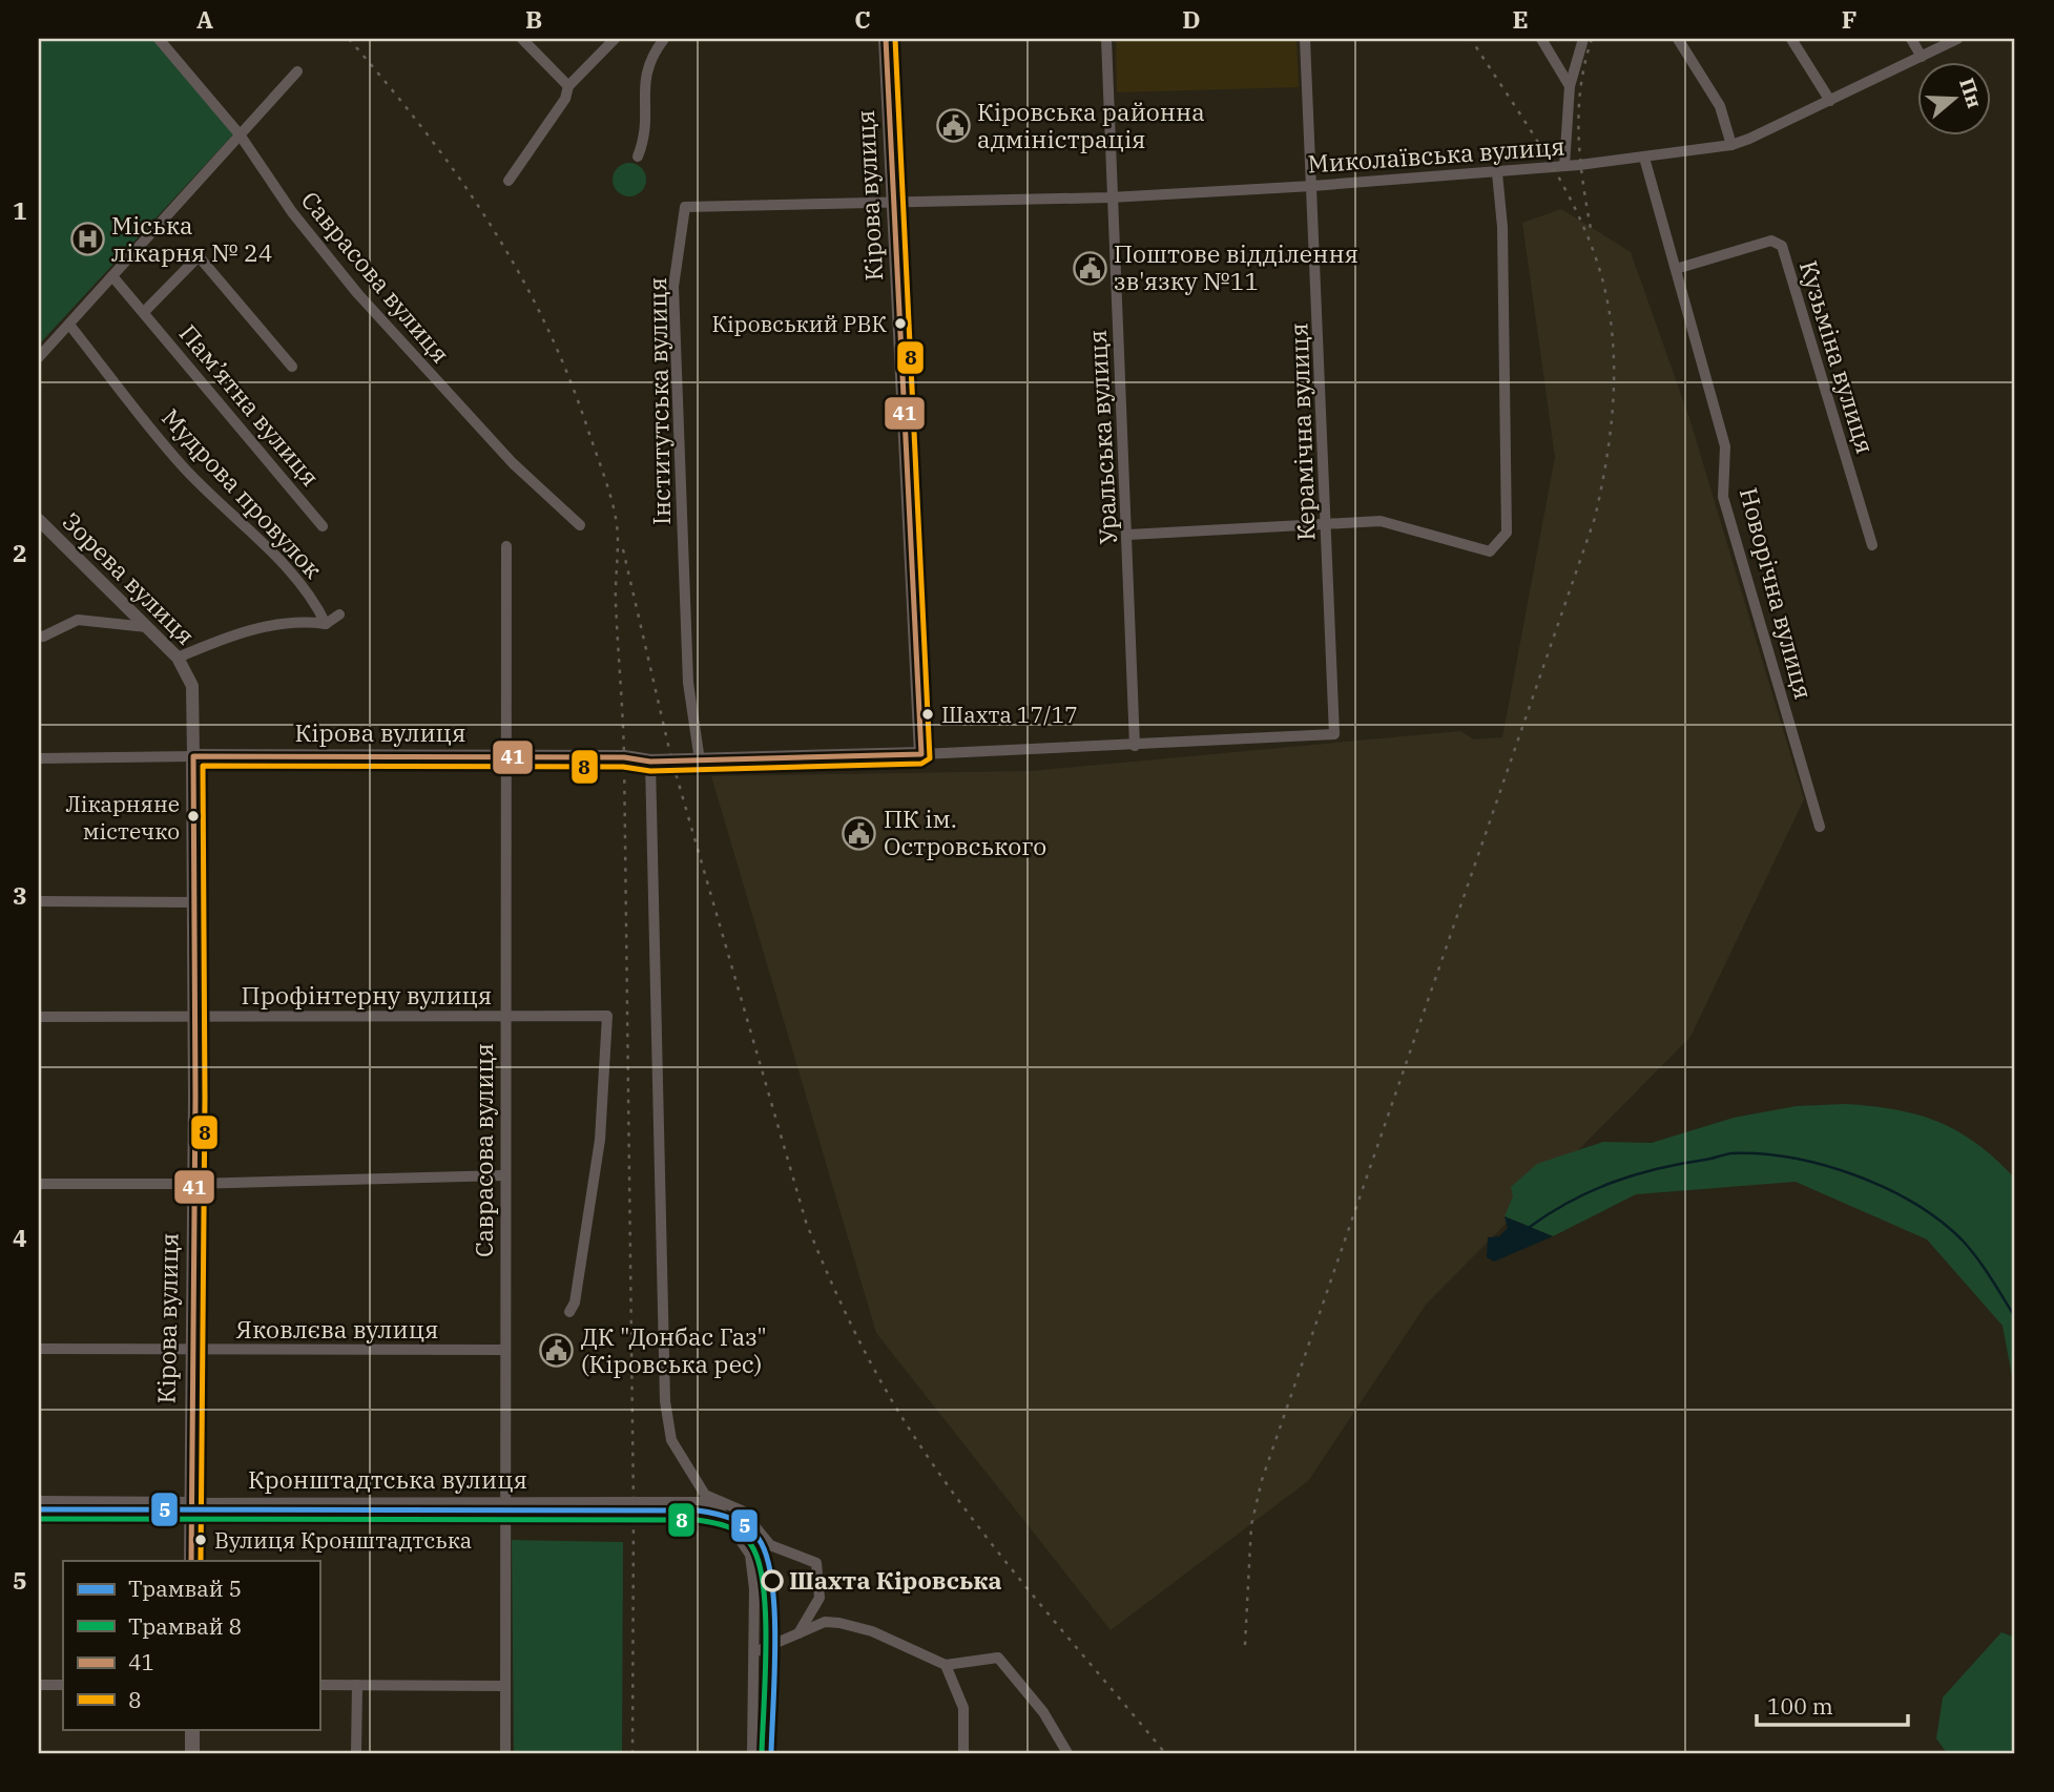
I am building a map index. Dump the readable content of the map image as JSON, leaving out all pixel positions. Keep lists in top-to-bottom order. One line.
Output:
{"streets":{"main road":["Кірова вулиця"],"street":["Миколаївська вулиця","Саврасова вулиця","Кузьміна вулиця","Інститутська вулиця","Пам’ятна вулиця","Керамічна вулиця","Уральська вулиця","Мудрова провулок","Зорева вулиця","Новорічна вулиця","Профінтерну вулиця","Яковлєва вулиця","Кронштадтська вулиця"]},"crossings":[["Миколаївська вулиця","Кірова вулиця"],["Миколаївська вулиця","Інститутська вулиця"],["Миколаївська вулиця","Керамічна вулиця"],["Миколаївська вулиця","Уральська вулиця"],["Миколаївська вулиця","Новорічна вулиця"],["Кірова вулиця","Саврасова вулиця"],["Кірова вулиця","Інститутська вулиця"],["Кірова вулиця","Зорева вулиця"],["Кірова вулиця","Профінтерну вулиця"],["Кірова вулиця","Яковлєва вулиця"],["Кірова вулиця","Кронштадтська вулиця"],["Саврасова вулиця","Профінтерну вулиця"],["Саврасова вулиця","Яковлєва вулиця"],["Саврасова вулиця","Кронштадтська вулиця"],["Кузьміна вулиця","Новорічна вулиця"],["Керамічна вулиця","Уральська вулиця"]],"places":{"public building":["Кіровська районна адміністрація","Поштове відділення зв'язку №11","ПК ім. Островського","ДК \"Донбас Газ\" (Кіровська рес)"],"hospital":["Міська лікарня № 24"],"other":["Кіровський РВК","Шахта 17/17","Лікарняне містечко","Вулиця Кронштадтська","Шахта Кіровська"]},"lines":["transit line 41","transit line 8","tram line 5","tram line 8"],"legend":["Трамвай 5","Трамвай 8","41","8"],"scale_bar":"100 m","north":"right","grid":{"columns":["A","B","C","D","E","F"],"rows":["1","2","3","4","5"]}}
